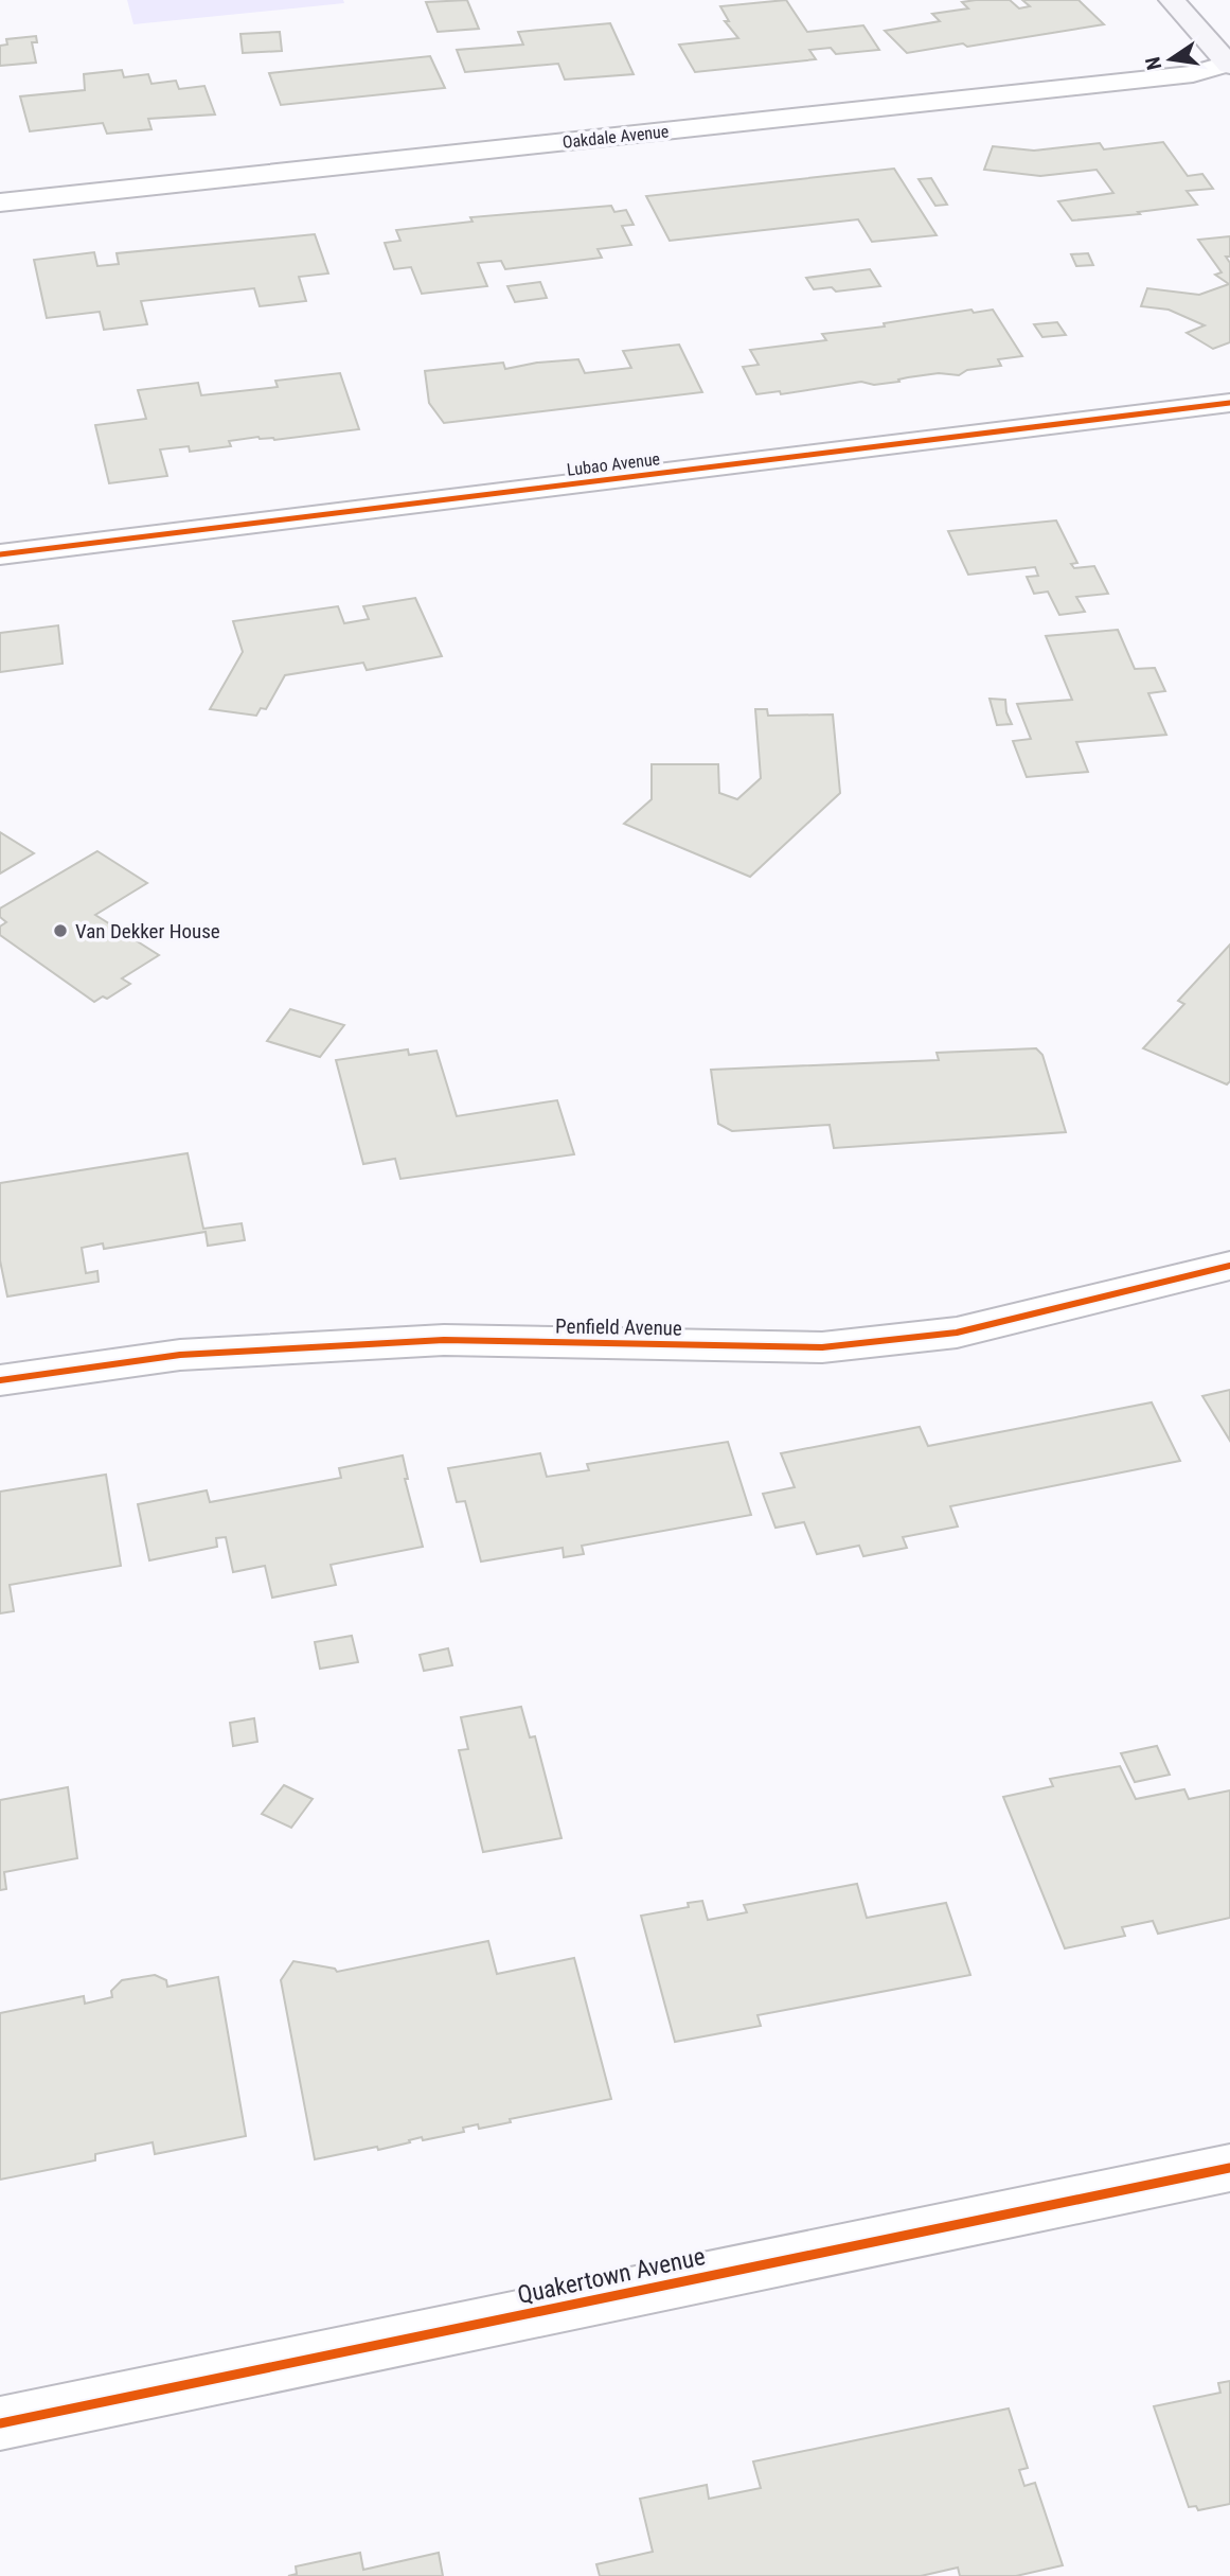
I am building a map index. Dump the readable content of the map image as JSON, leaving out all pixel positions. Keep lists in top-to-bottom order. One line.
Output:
{"streets":{"street":["Oakdale Avenue","Lubao Avenue","Penfield Avenue","Quakertown Avenue"]},"places":["Van Dekker House"],"north":"left"}
